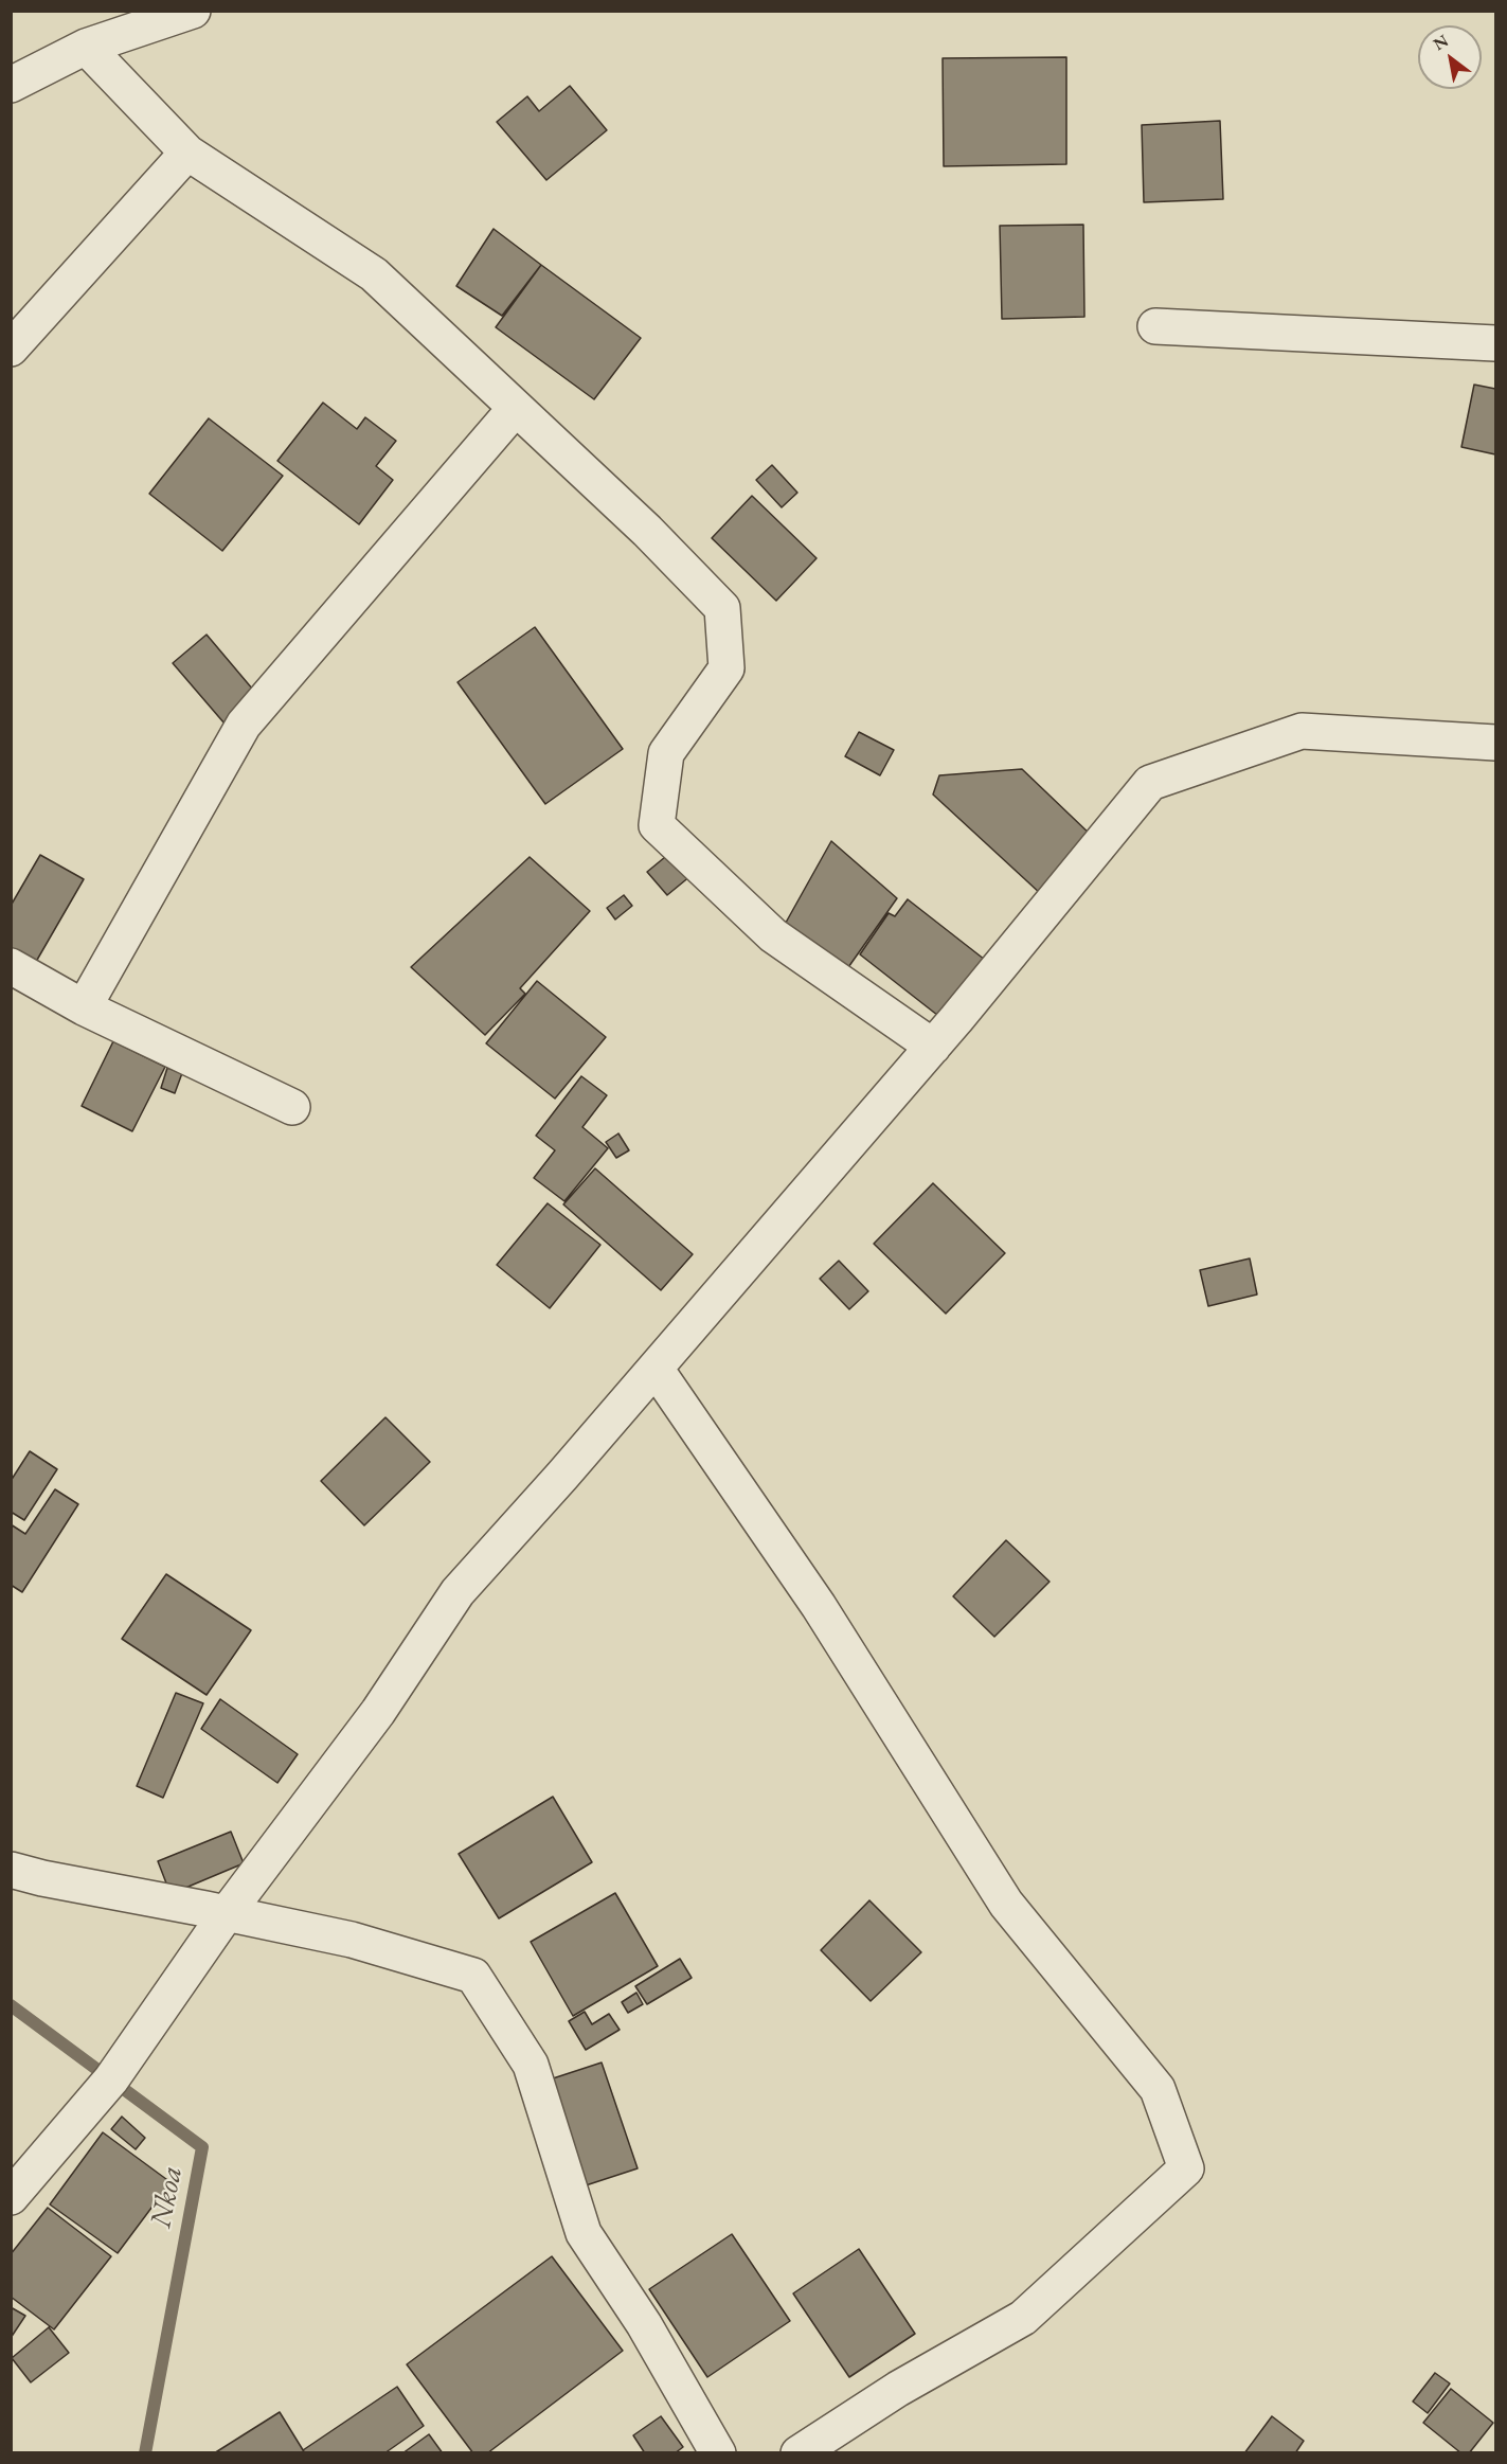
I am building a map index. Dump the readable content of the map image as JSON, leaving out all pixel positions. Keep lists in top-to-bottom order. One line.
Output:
{"water":["Nkoa"],"north":"top left"}
